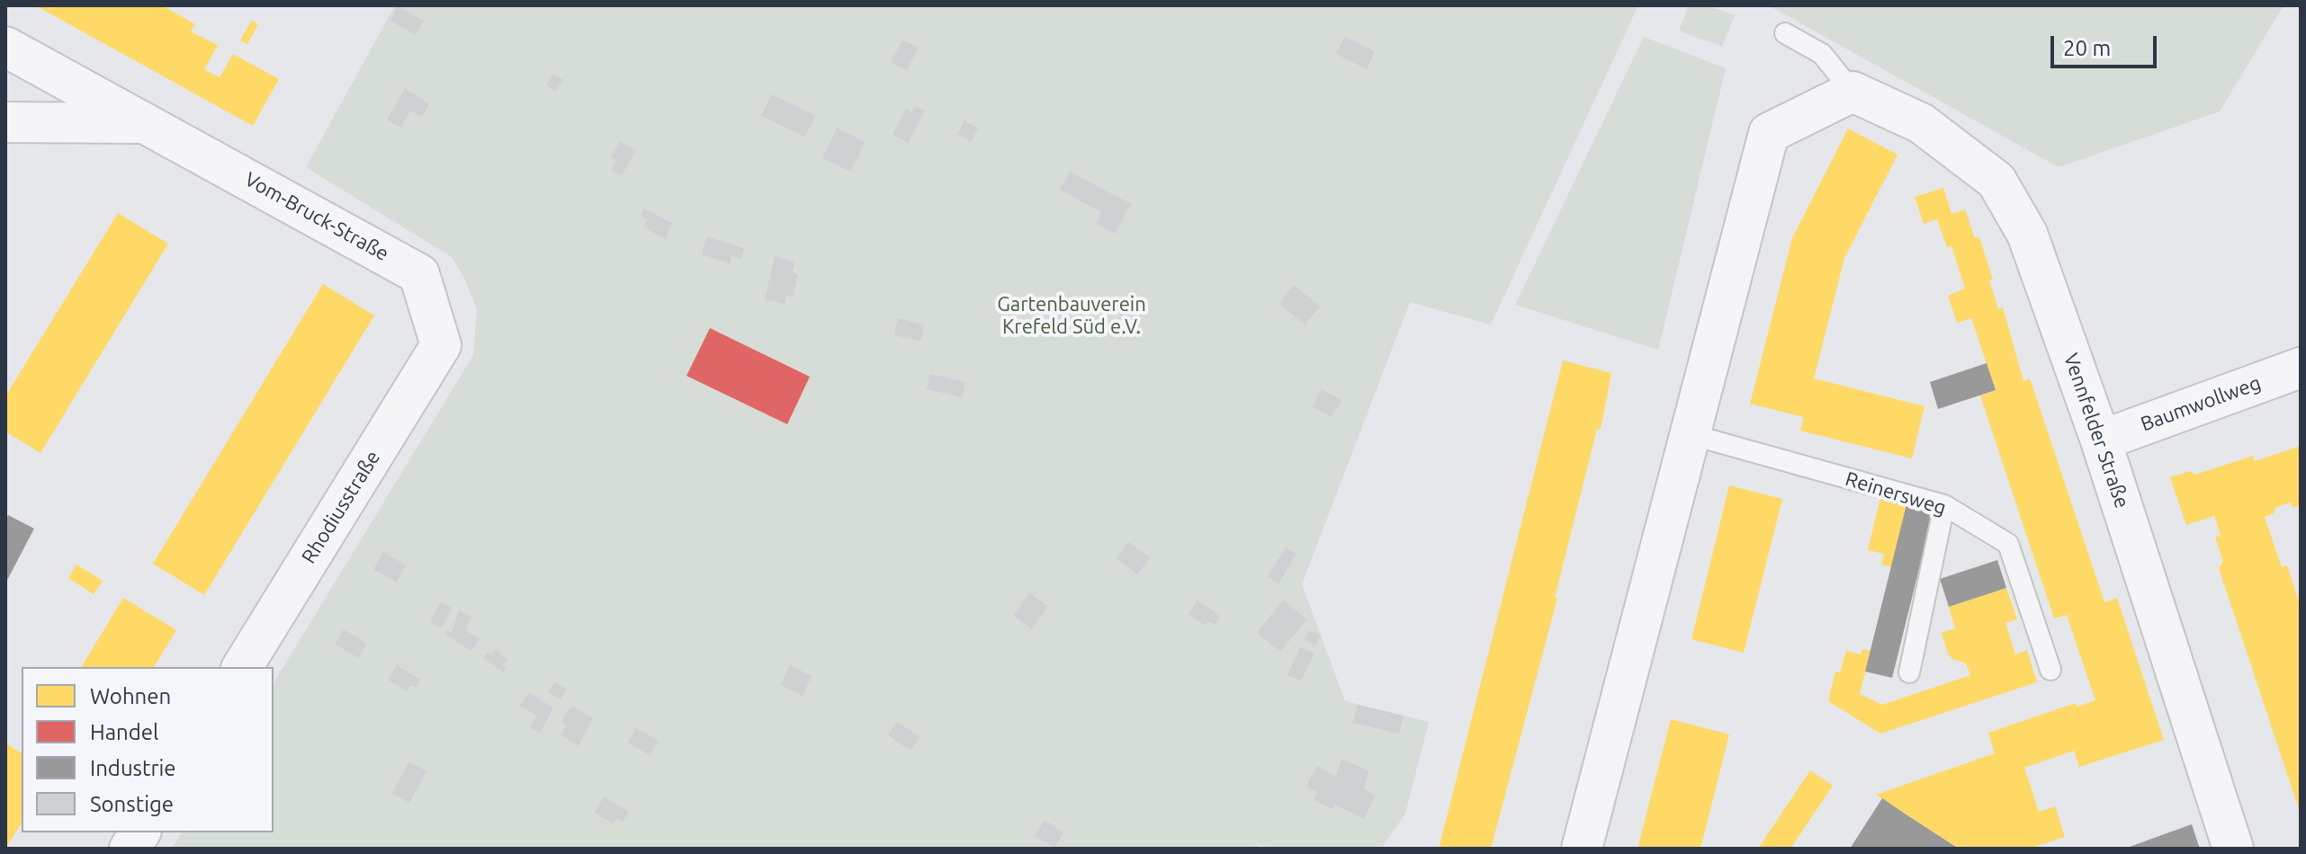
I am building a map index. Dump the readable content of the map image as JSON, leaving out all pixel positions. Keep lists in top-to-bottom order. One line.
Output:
{"streets":{"street":["Vom-Bruck-Straße","Baumwollweg","Vennfelder Straße","Rhodiusstraße"],"lane":["Reinersweg"]},"crossings":[["Vom-Bruck-Straße","Rhodiusstraße"],["Baumwollweg","Vennfelder Straße"]],"parks":["Gartenbauverein Krefeld Süd e.V."],"legend":["Wohnen","Handel","Industrie","Sonstige"],"scale_bar":"20 m"}
